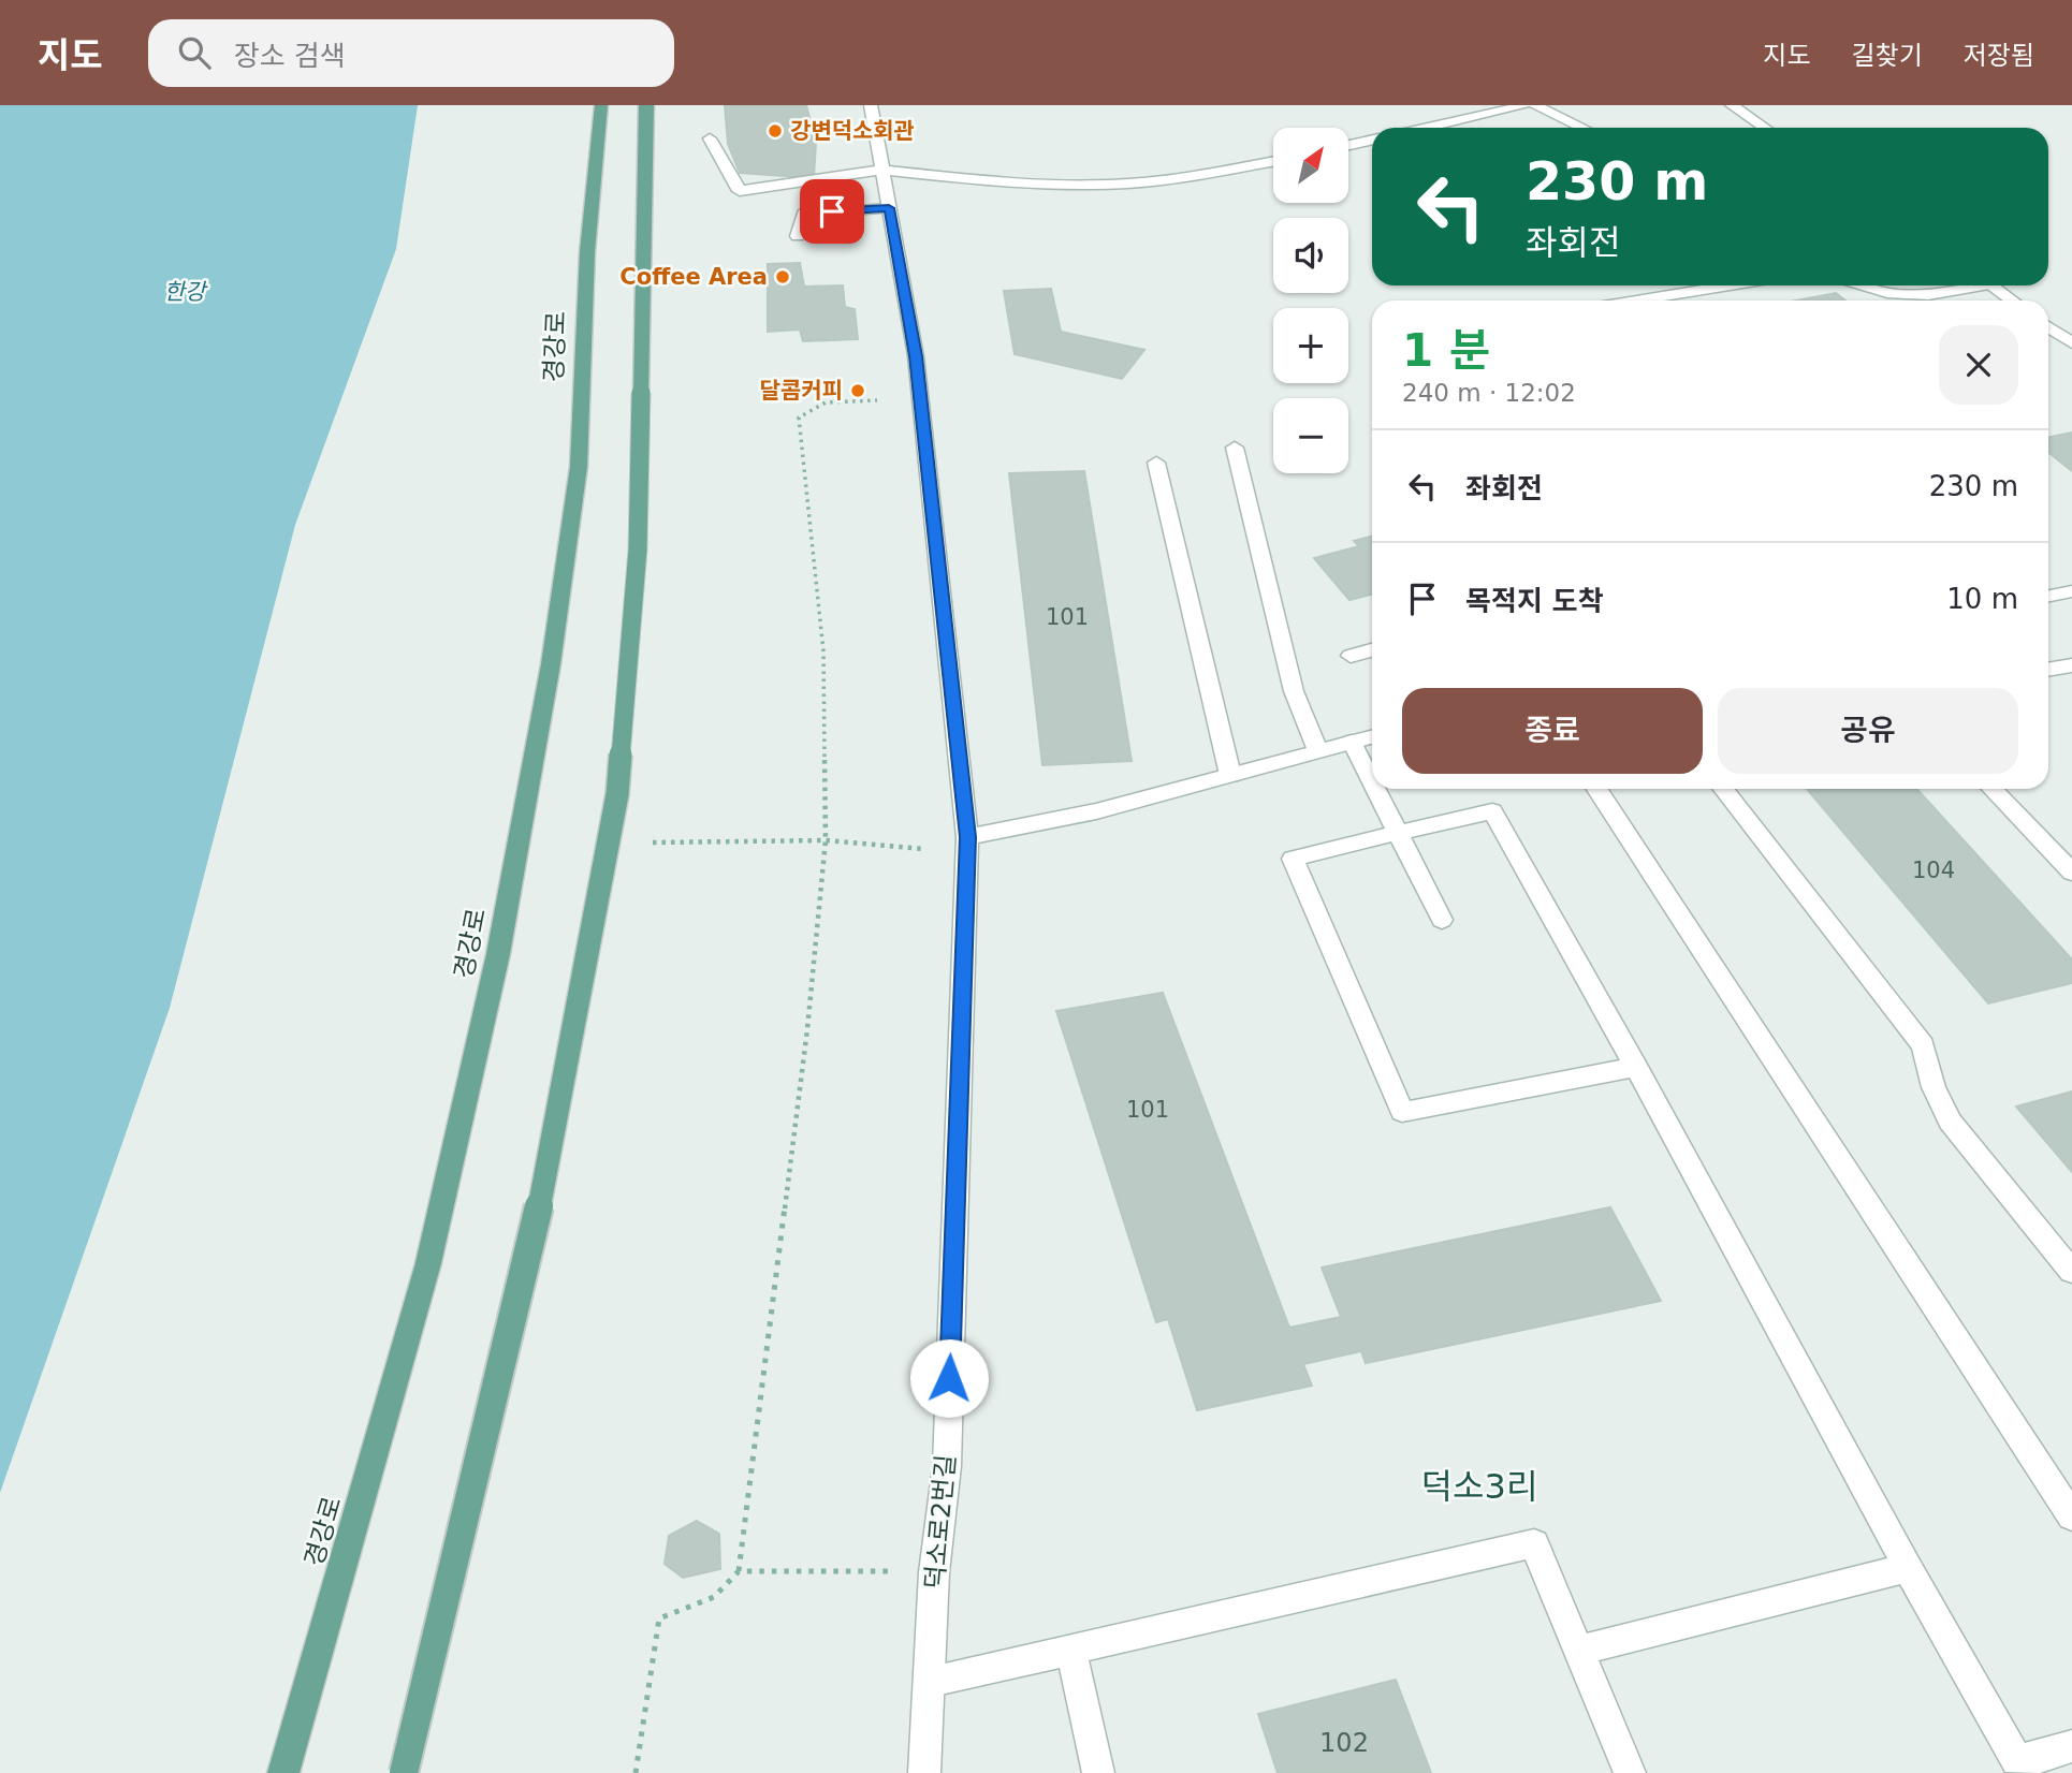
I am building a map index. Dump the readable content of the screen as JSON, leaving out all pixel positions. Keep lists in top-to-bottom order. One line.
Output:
{"streets":{"main road":["경강로"],"street":["덕소로2번길"]},"districts":["덕소3리"],"water":["한강"],"places":["강변덕소회관","Coffee Area","달콤커피"],"house_numbers":["101","104","101","102"],"north":"top right","page":{"header":"지도","search":"장소 검색","nav":["지도","길찾기","저장됨"],"map_buttons":["+","−"],"turn":["230 m","좌회전"],"heading":["1 분","240 m · 12:02"],"list":[{"name":"좌회전","value":"230 m"},{"name":"목적지 도착","value":"10 m"}],"buttons":["종료","공유"]}}
